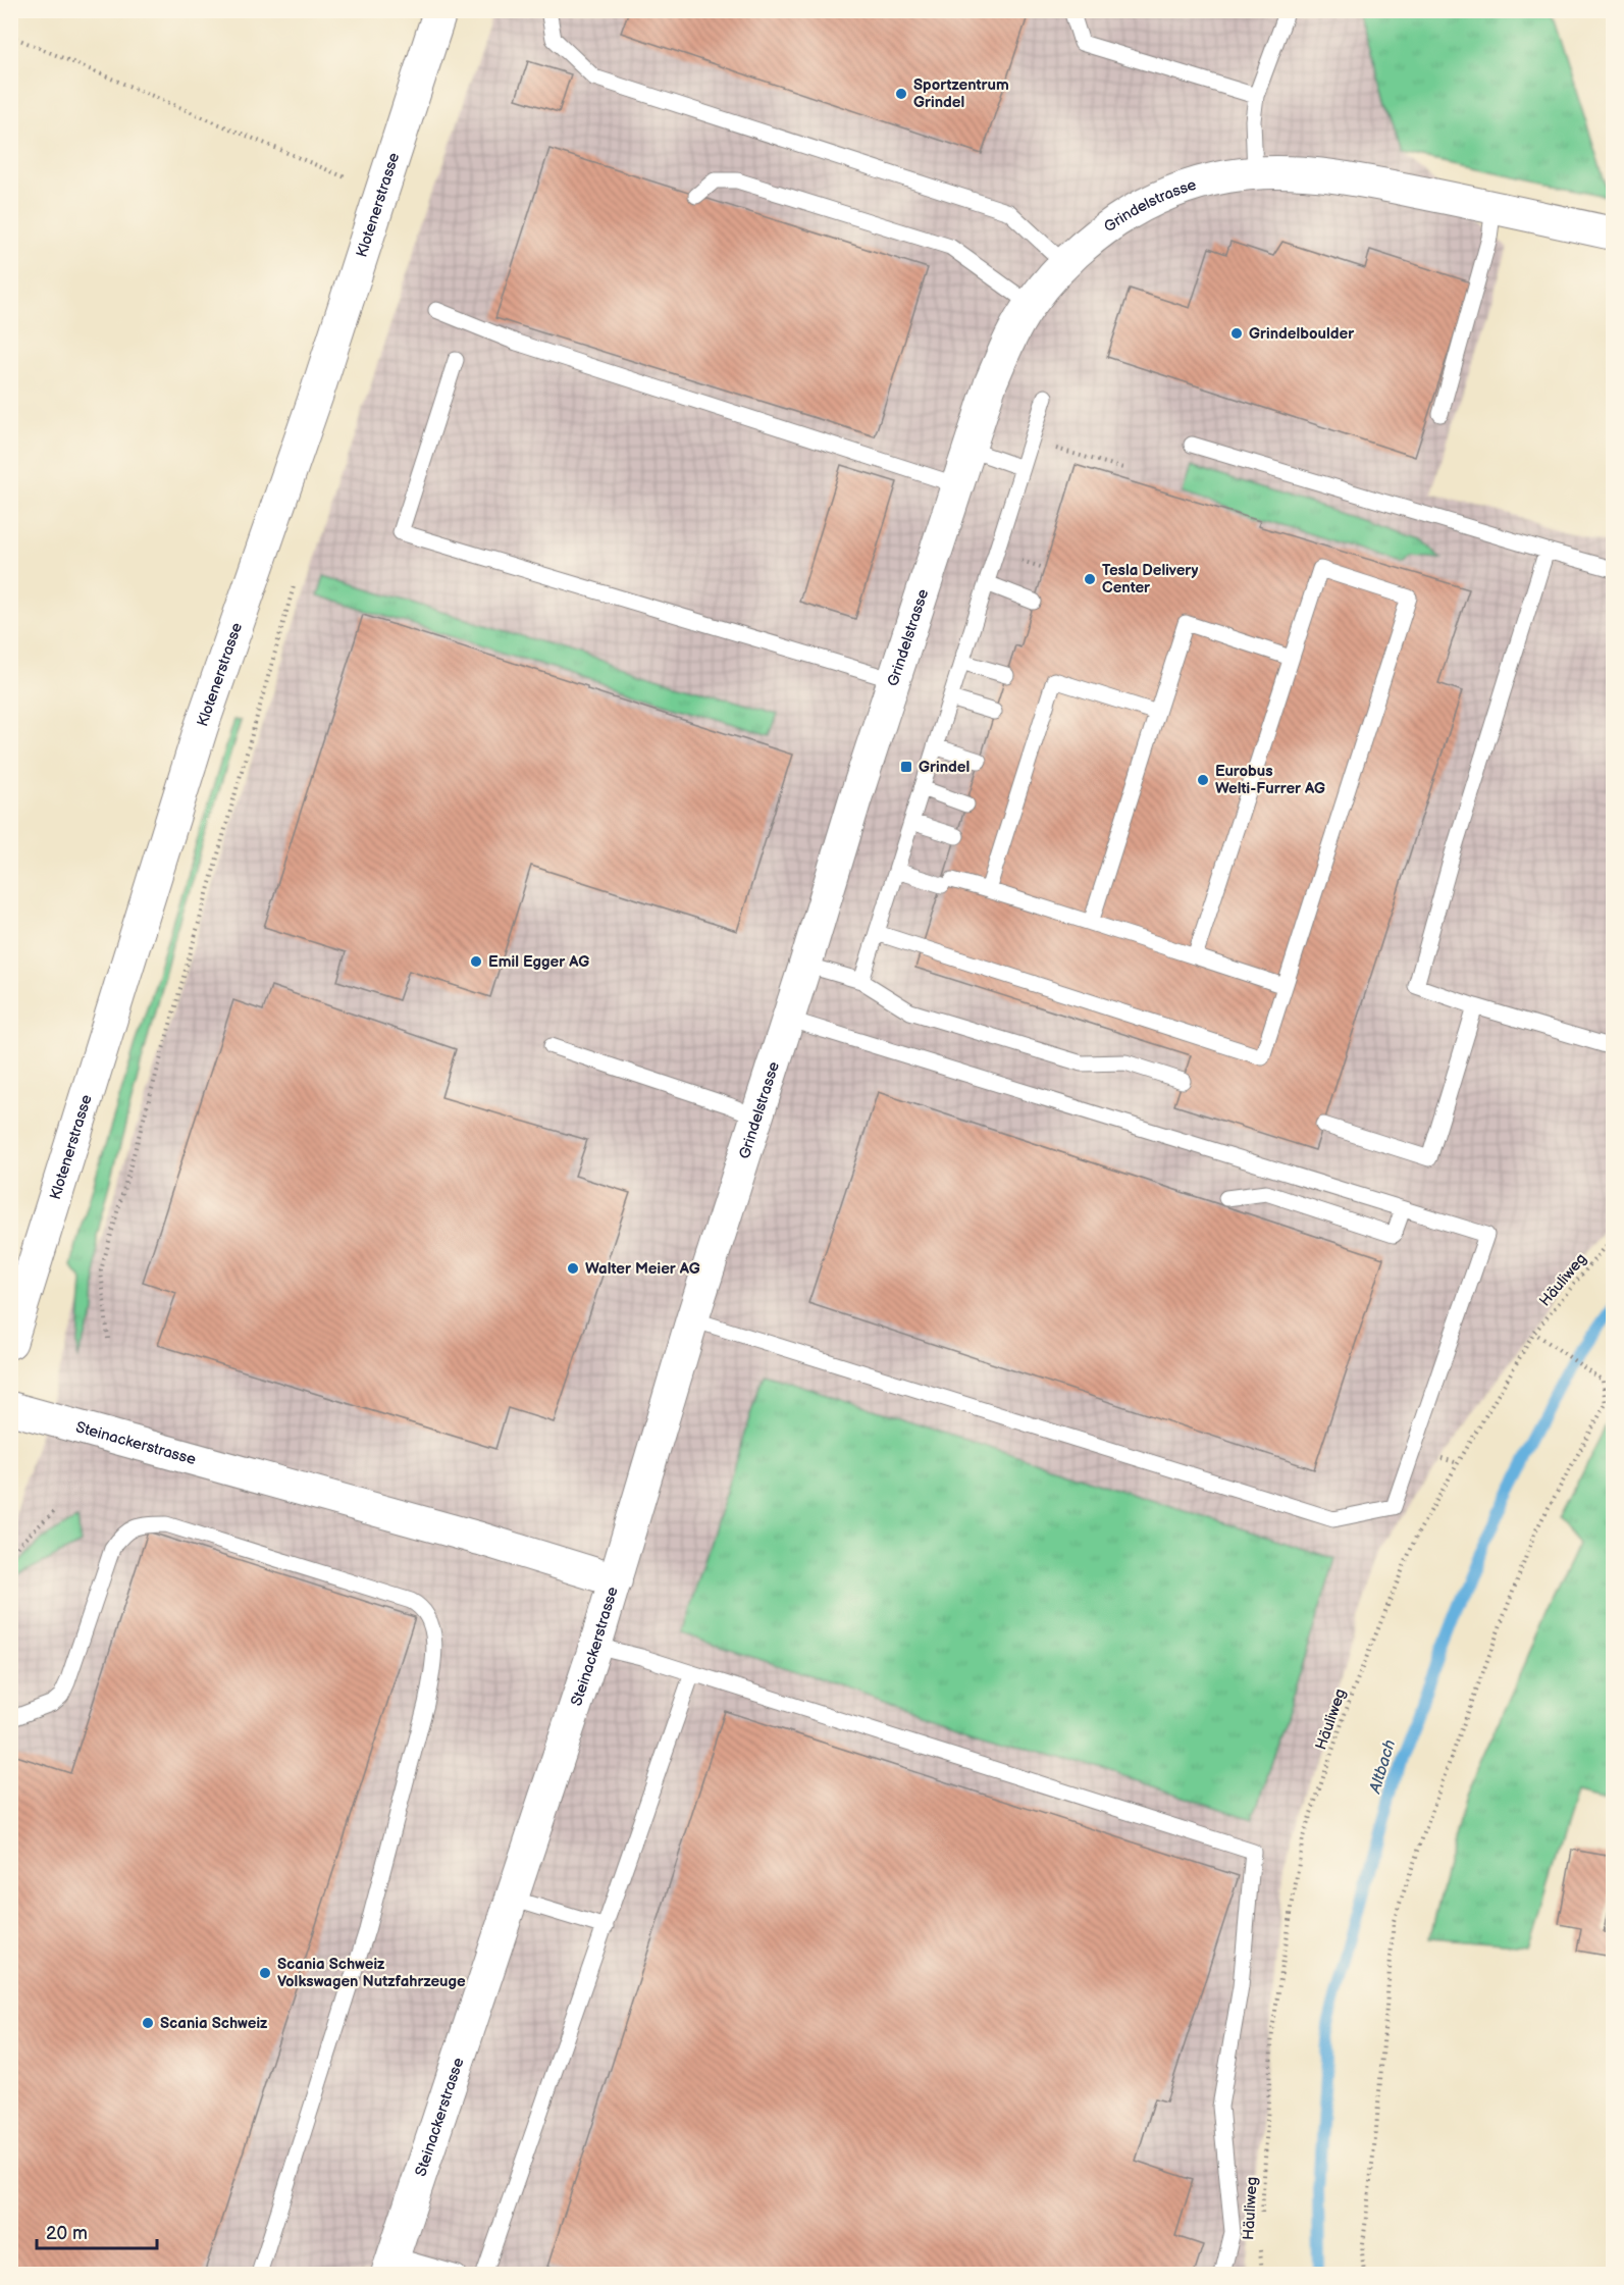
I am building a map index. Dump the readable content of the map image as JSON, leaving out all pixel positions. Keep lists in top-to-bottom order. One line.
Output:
{"streets":{"main road":["Klotenerstrasse"],"street":["Grindelstrasse","Steinackerstrasse"],"path":["Häuliweg"]},"crossings":[["Grindelstrasse","Steinackerstrasse"]],"water":["Altbach"],"places":{"other":["Sportzentrum Grindel","Grindelboulder","Tesla Delivery Center","Eurobus Welti-Furrer AG","Emil Egger AG","Walter Meier AG","Scania Schweiz Volkswagen Nutzfahrzeuge","Scania Schweiz"],"transit":["Grindel"]},"scale_bar":"20 m"}
